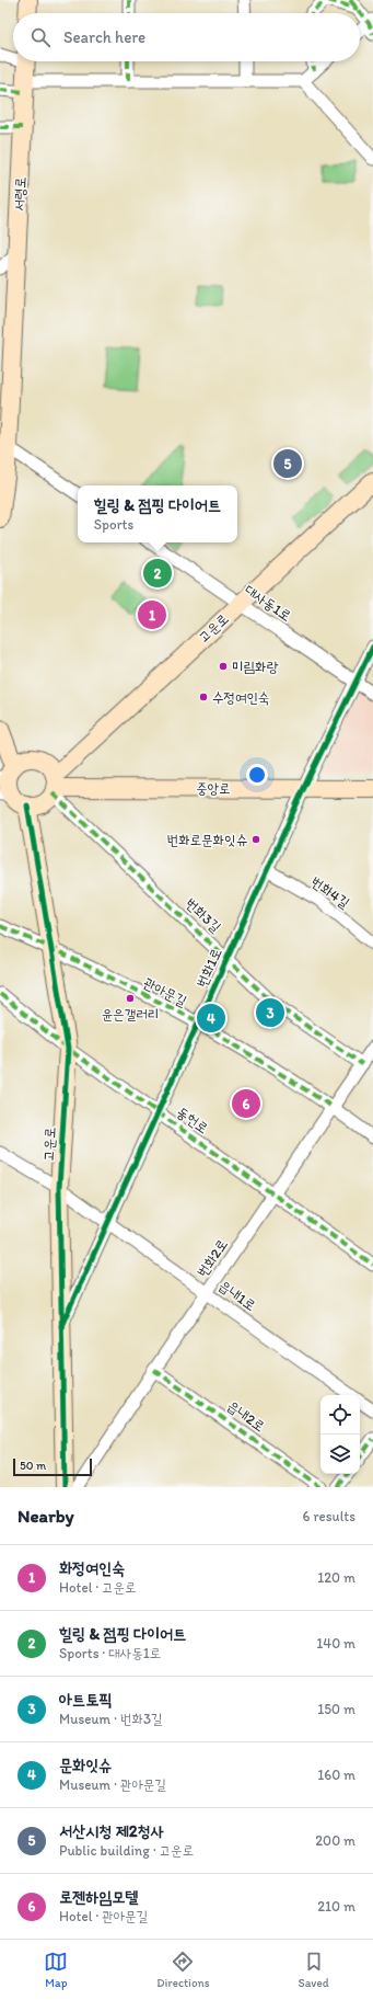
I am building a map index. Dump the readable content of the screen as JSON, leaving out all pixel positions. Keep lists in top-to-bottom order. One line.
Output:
{"streets":{"street":["서령로","대사동1로","고운로","중앙로","번화4길","번화3길","번화1로","관아문길","동헌로","번화2로","읍내1로","읍내2로"]},"crossings":[["대사동1로","고운로"],["대사동1로","번화1로"],["고운로","중앙로"],["고운로","번화3길"],["고운로","번화1로"],["고운로","관아문길"],["고운로","동헌로"],["고운로","읍내1로"],["중앙로","번화3길"],["중앙로","번화1로"],["번화4길","번화1로"],["번화3길","번화1로"],["번화3길","번화2로"],["번화1로","관아문길"],["번화1로","동헌로"],["번화1로","읍내1로"],["관아문길","번화2로"],["동헌로","번화2로"],["번화2로","읍내1로"],["번화2로","읍내2로"]],"places":["미림화랑","수정여인숙","번화로문화잇슈","윤은갤러리"],"scale_bar":"50 m","page":{"search":"Search here","pins":["5","2","1","3","4","6"],"popup":["힐링 & 점핑 다이어트","Sports"],"scale":"50 m","heading":["Nearby","6 results"],"list":[{"mark":"1","name":"화정여인숙","note":"Hotel · 고운로","value":"120 m"},{"mark":"2","name":"힐링 & 점핑 다이어트","note":"Sports · 대사동1로","value":"140 m"},{"mark":"3","name":"아트토픽","note":"Museum · 번화3길","value":"150 m"},{"mark":"4","name":"문화잇슈","note":"Museum · 관아문길","value":"160 m"},{"mark":"5","name":"서산시청 제2청사","note":"Public building · 고운로","value":"200 m"},{"mark":"6","name":"로젠하임모텔","note":"Hotel · 관아문길","value":"210 m"}],"nav":["Map","Directions","Saved"]}}
